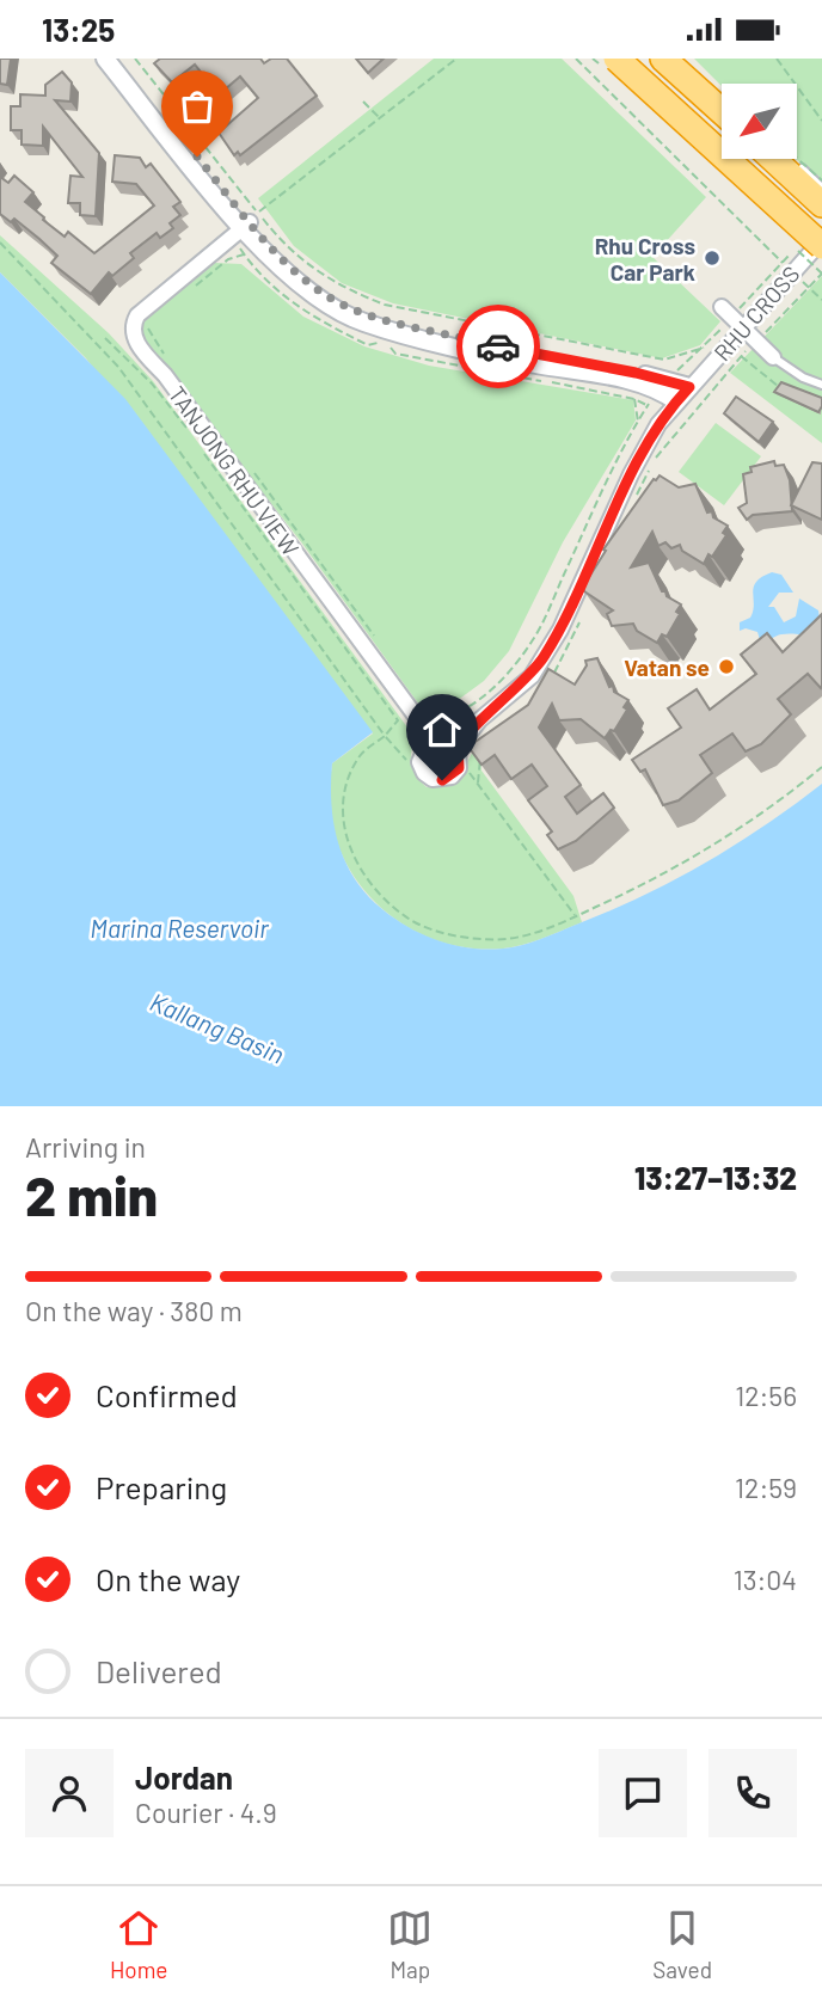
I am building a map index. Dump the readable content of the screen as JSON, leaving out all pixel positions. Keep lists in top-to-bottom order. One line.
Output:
{"streets":{"street":["RHU CROSS","TANJONG RHU VIEW"]},"crossings":[["RHU CROSS","TANJONG RHU VIEW"]],"water":["Marina Reservoir","Kallang Basin"],"places":["Rhu Cross Car Park","Vatan se"],"north":"bottom left","page":{"status":"13:25","heading":["2 min","Arriving in","13:27–13:32"],"panel":["Jordan","Courier · 4.9"],"bar":"On the way · 380 m","list":[["Confirmed","12:56"],["Preparing","12:59"],["On the way","13:04"],"Delivered"],"tabs":["Home","Map","Saved"]}}
